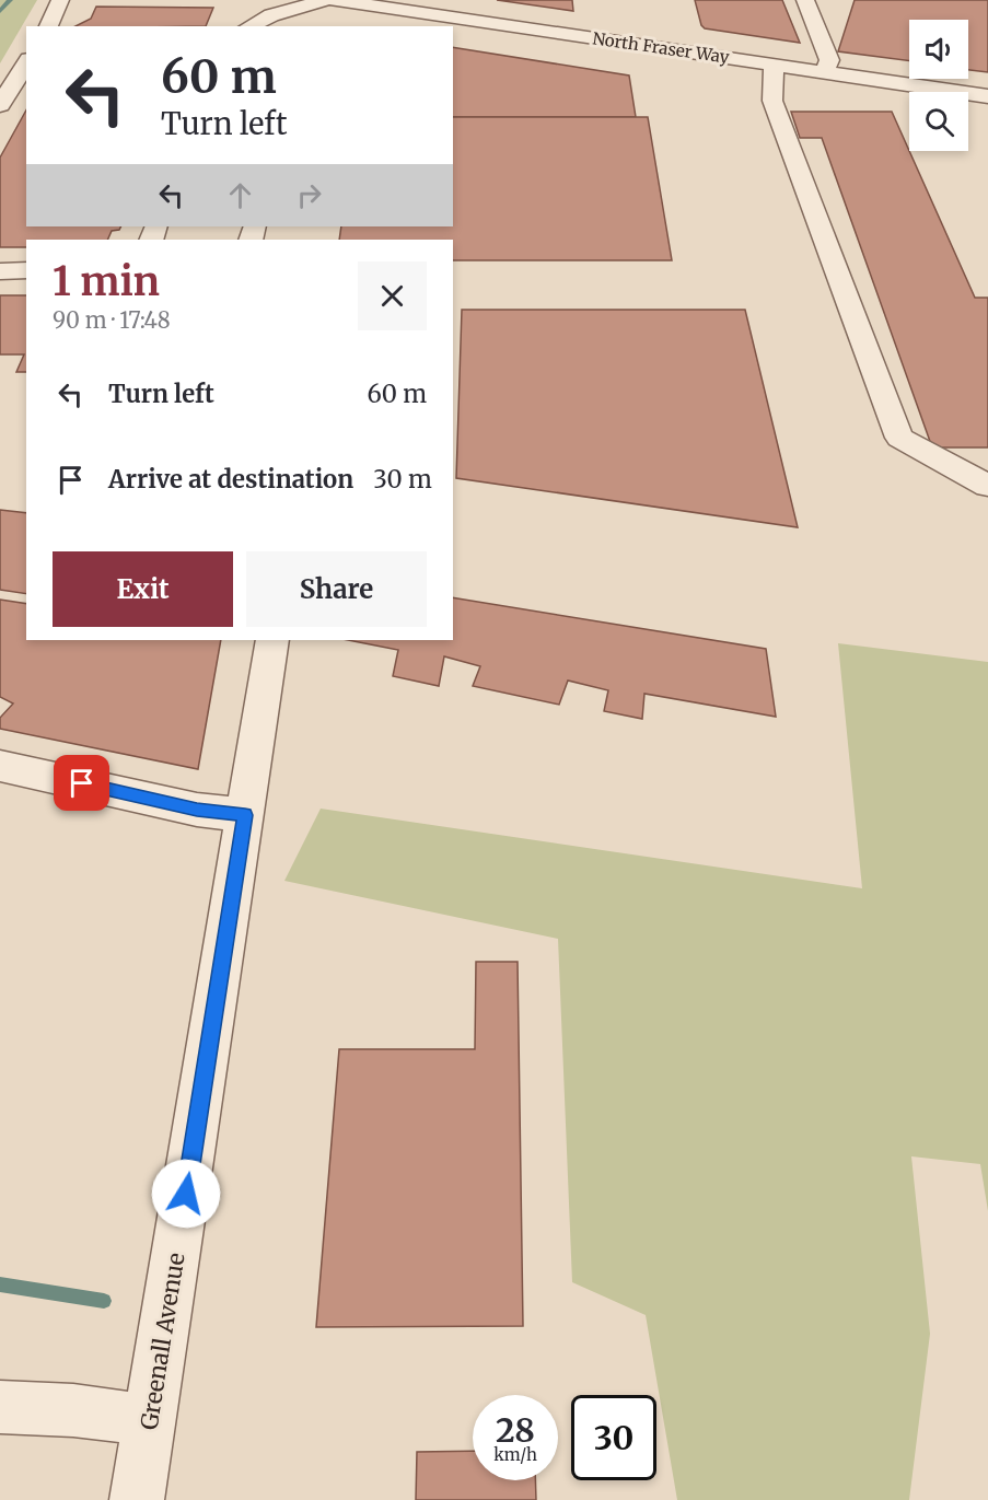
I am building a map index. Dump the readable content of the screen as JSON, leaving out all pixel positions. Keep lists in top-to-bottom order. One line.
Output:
{"streets":{"street":["North Fraser Way","Greenall Avenue"]},"page":{"turn":["60 m","Turn left"],"heading":["1 min","90 m · 17:48"],"list":[{"name":"Turn left","value":"60 m"},{"name":"Arrive at destination","value":"30 m"}],"buttons":["Exit","Share"],"speed":"28 km/h","limit":"30"}}
